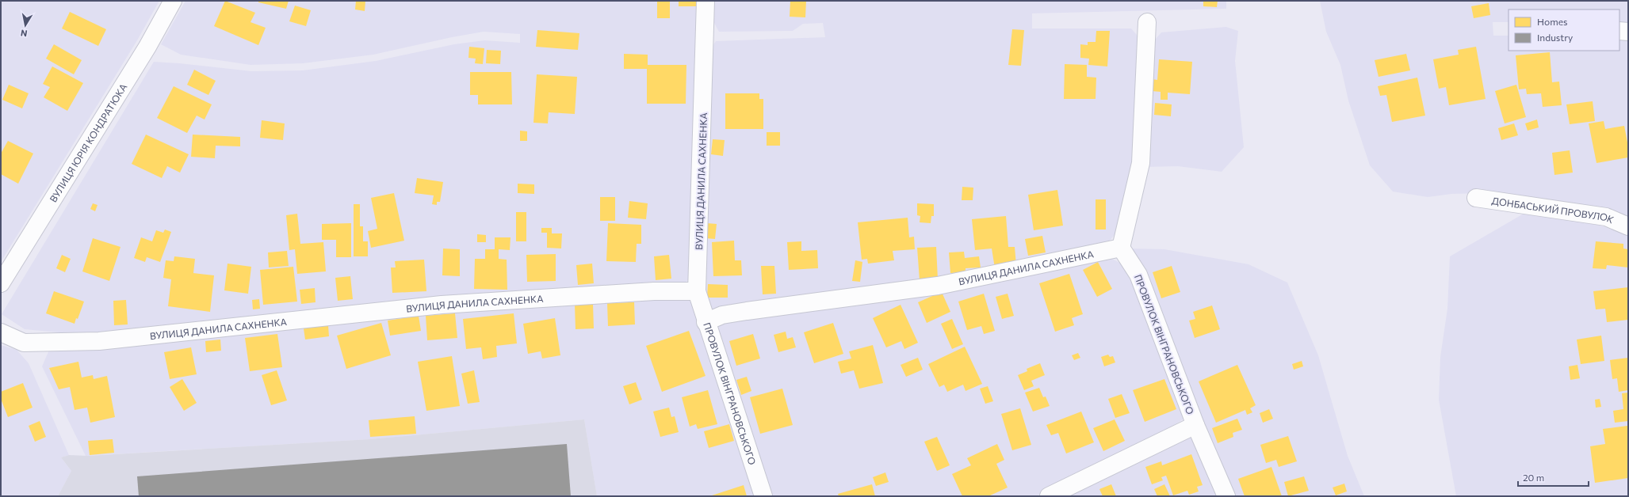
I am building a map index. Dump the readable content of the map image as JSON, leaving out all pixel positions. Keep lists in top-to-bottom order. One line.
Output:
{"streets":{"street":["ВУЛИЦЯ ЮРІЯ КОНДРАТЮКА","ВУЛИЦЯ ДАНИЛА САХНЕНКА","ДОНБАСЬКИЙ ПРОВУЛОК","ПРОВУЛОК ВІНГРАНОВСЬКОГО"]},"crossings":[["ВУЛИЦЯ ДАНИЛА САХНЕНКА","ПРОВУЛОК ВІНГРАНОВСЬКОГО"]],"legend":["Homes","Industry"],"scale_bar":"20 m","north":"bottom"}
